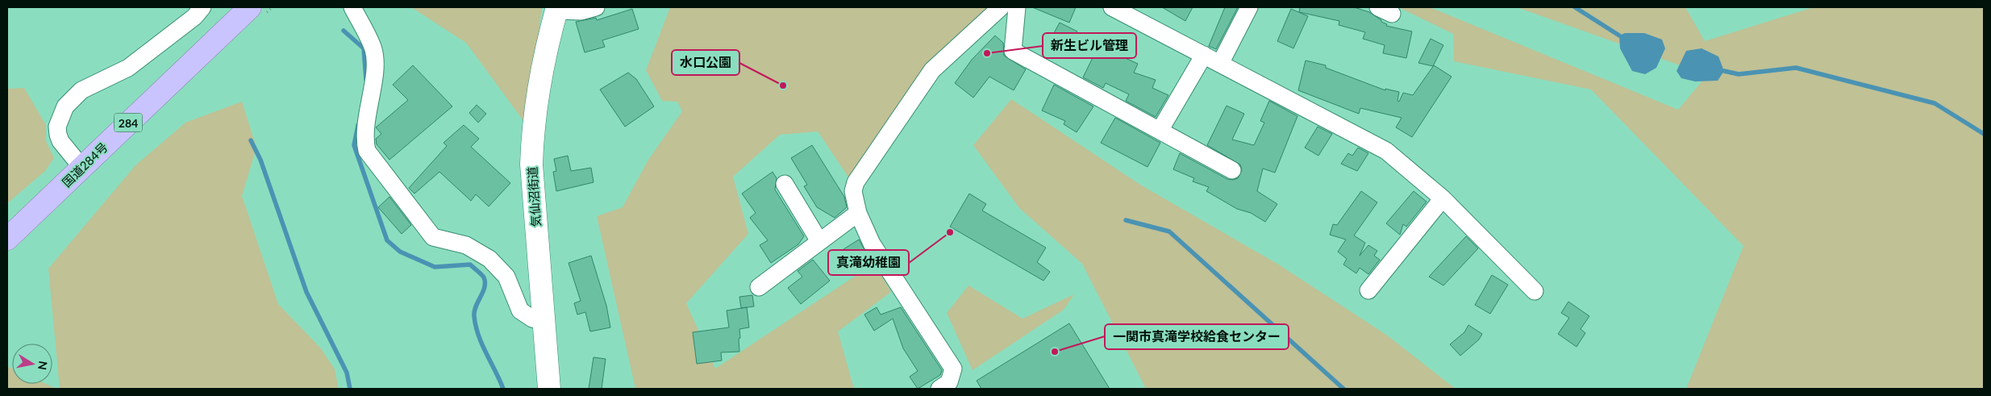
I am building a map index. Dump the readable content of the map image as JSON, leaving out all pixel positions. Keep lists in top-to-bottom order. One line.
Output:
{"streets":{"highway":["284","国道284号"],"street":["気仙沼街道"]},"places":["新生ビル管理","水口公園","真滝幼稚園","一関市真滝学校給食センター"],"north":"right"}
